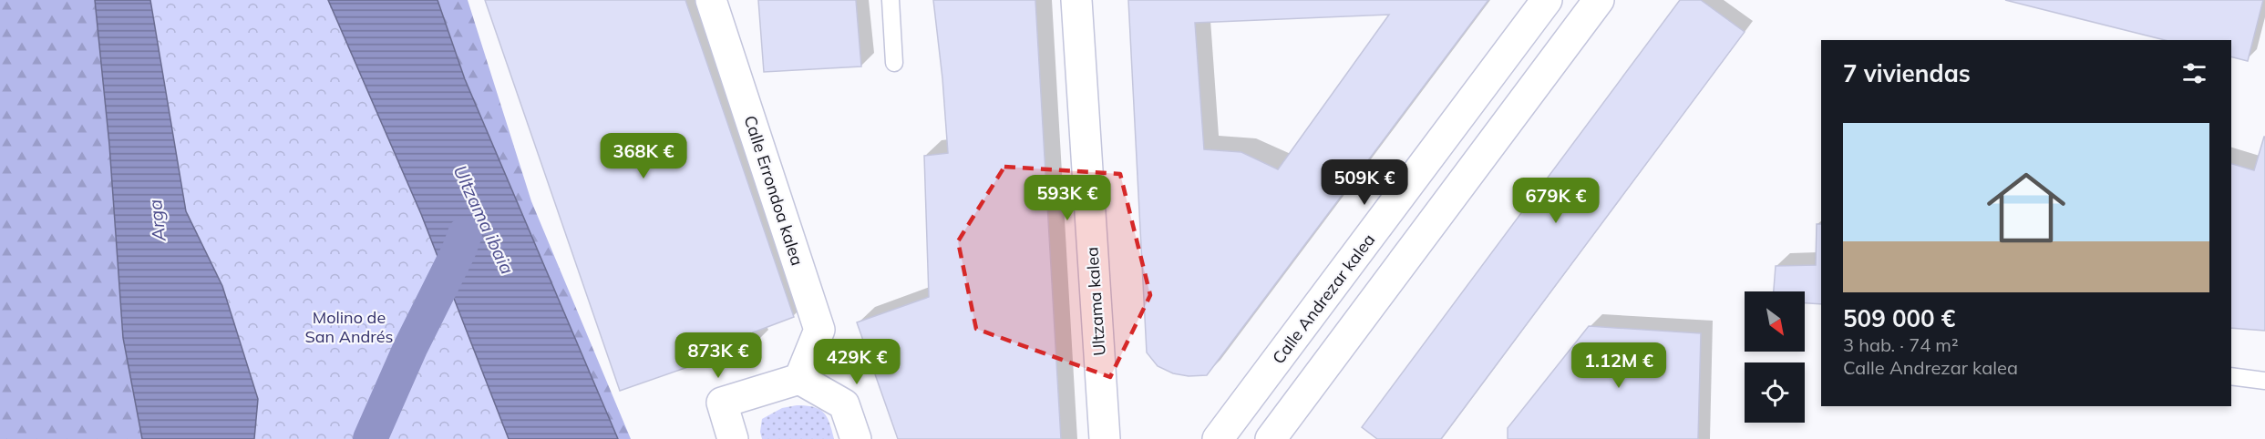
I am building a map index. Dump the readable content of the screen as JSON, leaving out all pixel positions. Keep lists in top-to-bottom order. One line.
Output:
{"streets":{"street":["Calle Errondoa kalea","Calle Andrezar kalea","Ultzama kalea"]},"water":["Ultzama ibaia","Arga"],"parks":["Molino de San Andrés"],"north":"bottom right","page":{"heading":"7 viviendas","list":[{"name":"509 000 €","note":"3 hab. · 74 m² · Calle Andrezar kalea"}],"price":["368K €","509K €","593K €","679K €","873K €","429K €","1.12M €"]}}
